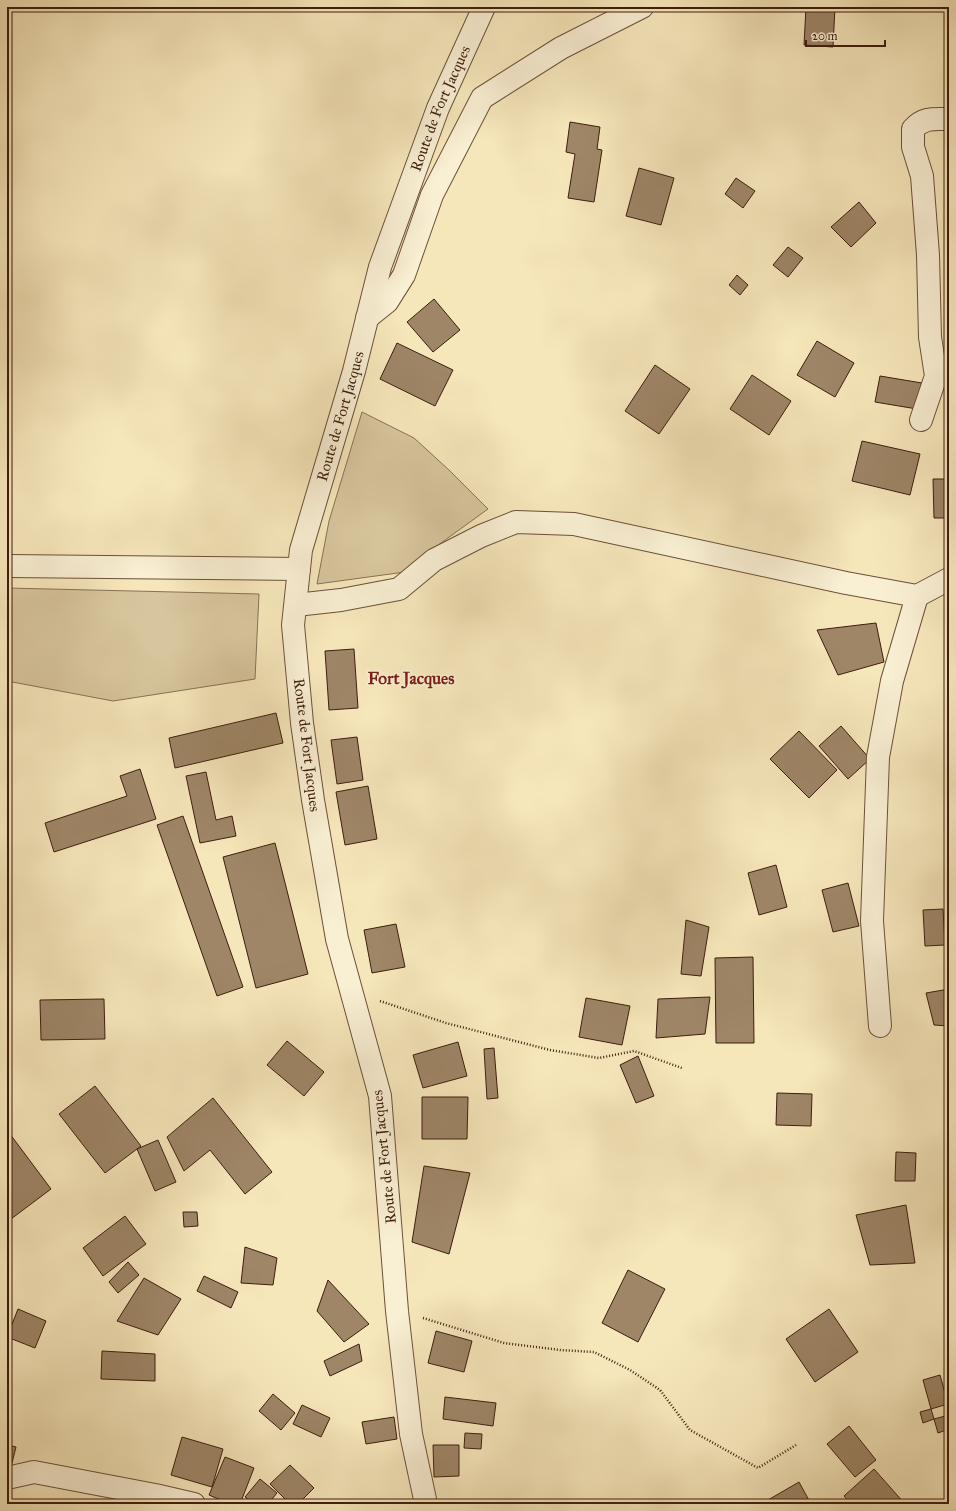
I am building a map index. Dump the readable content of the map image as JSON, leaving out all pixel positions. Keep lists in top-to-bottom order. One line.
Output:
{"streets":{"street":["Route de Fort Jacques"]},"districts":["Fort Jacques"],"scale_bar":"20 m"}
